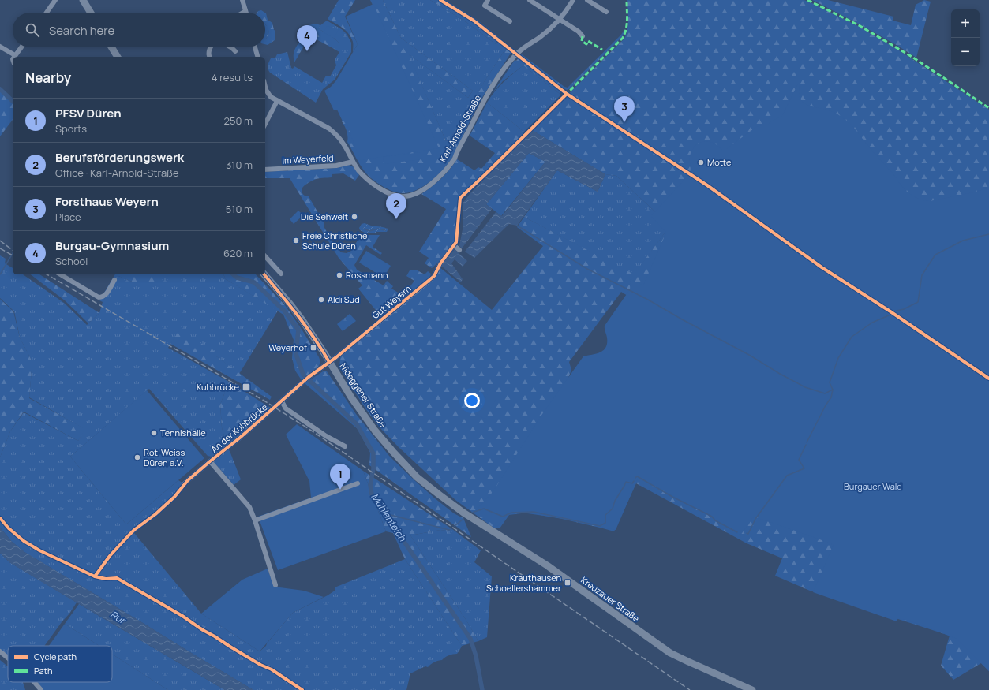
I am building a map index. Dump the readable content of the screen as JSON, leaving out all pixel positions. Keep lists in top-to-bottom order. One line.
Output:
{"streets":{"main road":["Nideggener Straße","Kreuzauer Straße"],"street":["Karl-Arnold-Straße","Im Weyerfeld","Gut Weyern","An der Kuhbrücke"]},"crossings":[["Karl-Arnold-Straße","Im Weyerfeld"],["Gut Weyern","Nideggener Straße"],["Gut Weyern","An der Kuhbrücke"],["Nideggener Straße","An der Kuhbrücke"],["Nideggener Straße","Kreuzauer Straße"]],"water":["Mühlenteich","Rur"],"parks":["Burgauer Wald"],"places":{"other":["Motte","Die Sehwelt","Freie Christliche Schule Düren","Rossmann","Aldi Süd","Tennishalle","Rot-Weiss Düren e.V."],"transit":["Weyerhof","Kuhbrücke","Krauthausen Schoellershammer"]},"legend":["Cycle path","Path"],"page":{"map_buttons":["+","−"],"search":"Search here","pins":["4","3","2","1"],"heading":["Nearby","4 results"],"list":[{"mark":"1","name":"PFSV Düren","note":"Sports","value":"250 m"},{"mark":"2","name":"Berufsförderungswerk","note":"Office · Karl-Arnold-Straße","value":"310 m"},{"mark":"3","name":"Forsthaus Weyern","note":"Place","value":"510 m"},{"mark":"4","name":"Burgau-Gymnasium","note":"School","value":"620 m"}]}}
